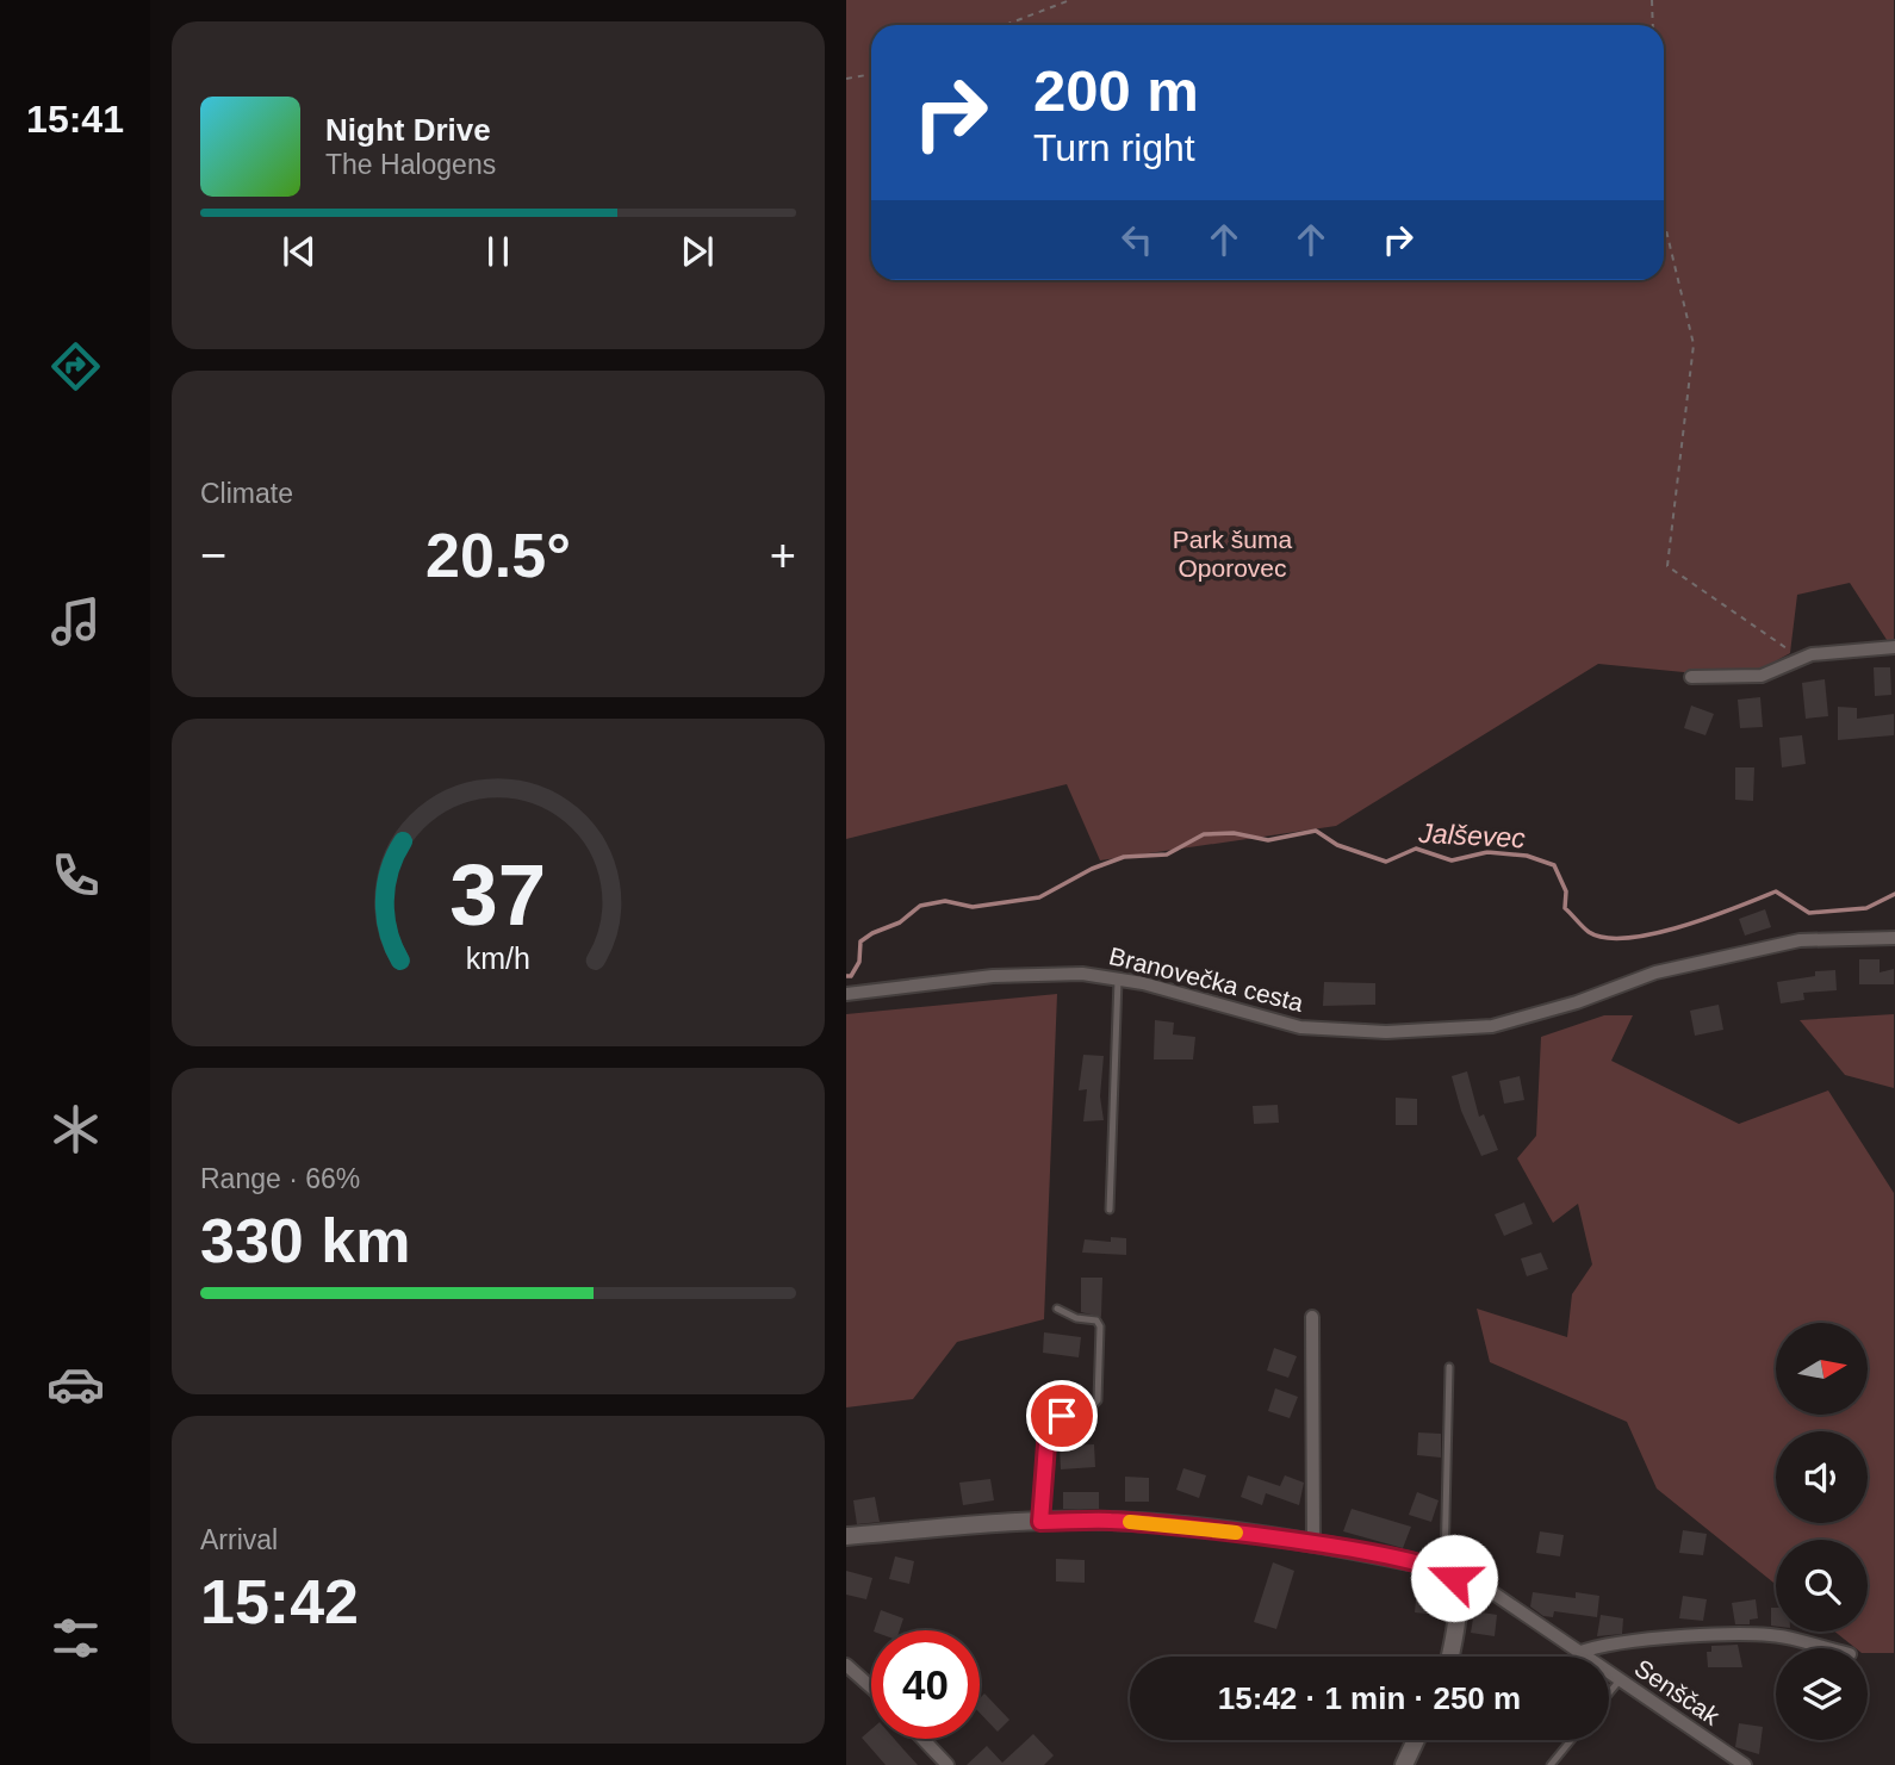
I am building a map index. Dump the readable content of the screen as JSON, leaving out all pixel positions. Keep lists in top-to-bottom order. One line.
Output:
{"streets":{"street":["Branovečka cesta","Senščak"]},"water":["Jalševec"],"parks":["Park šuma Oporovec"],"north":"right","page":{"tabs":"15:41","turn":["200 m","Turn right"],"song":["Night Drive","The Halogens"],"tile":["Climate",["Range · 66%","330 km"],["Arrival","15:42"]],"heat":["−","20.5°","+"],"limit":"40","trip":"15:42 · 1 min · 250 m","gauge":["37","km/h"]}}
